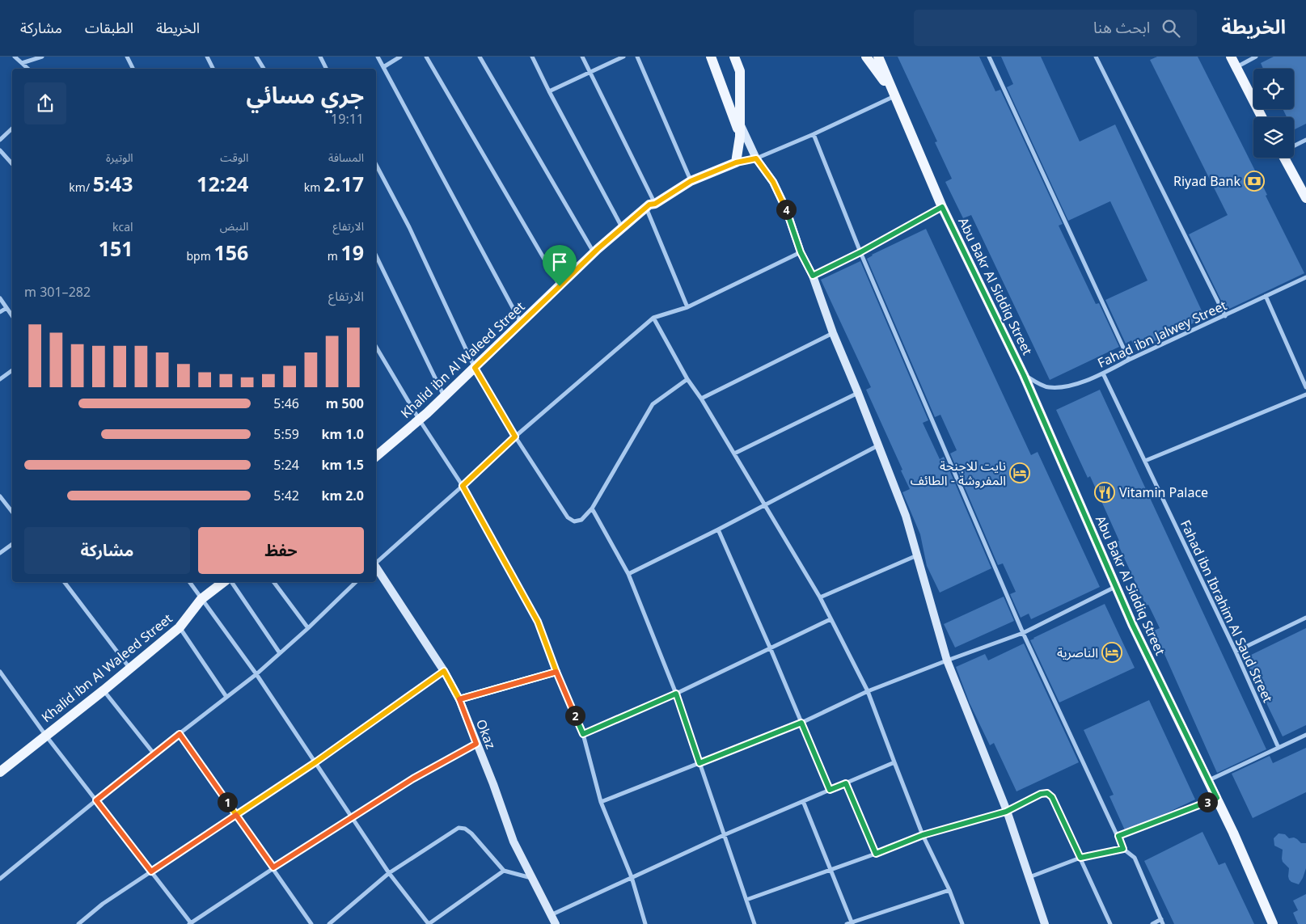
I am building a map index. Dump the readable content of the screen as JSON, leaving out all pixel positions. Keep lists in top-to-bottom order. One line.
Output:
{"streets":{"main road":["Abu Bakr Al Siddiq Street","Khalid ibn Al Waleed Street"],"street":["Fahad ibn Jalwey Street","Fahad ibn Ibrahim Al Saud Street","Okaz"]},"crossings":[["Abu Bakr Al Siddiq Street","Fahad ibn Jalwey Street"],["Fahad ibn Jalwey Street","Fahad ibn Ibrahim Al Saud Street"]],"places":{"bank":["Riyad Bank"],"hotel":["نايت للاجنحة المفروشة - الطائف","الناصرية"],"restaurant":["Vitamin Palace"]},"page":{"header":"الخريطة","search":"ابحث هنا","nav":["الخريطة","الطبقات","مشاركة"],"heading":["جري مسائي","19:11"],"stats":[["المسافة","2.17 km"],["الوقت","12:24"],["الوتيرة","5:43 /km"],["الارتفاع","19 m"],["النبض","156 bpm"],["kcal","151"]],"pins":["4","2","1","3"],"chart":["الارتفاع","282–301 m"],"list":[{"name":"500 m","note":"5:46"},{"name":"1.0 km","note":"5:59"},{"name":"1.5 km","note":"5:24"},{"name":"2.0 km","note":"5:42"}],"buttons":["حفظ","مشاركة"]}}
